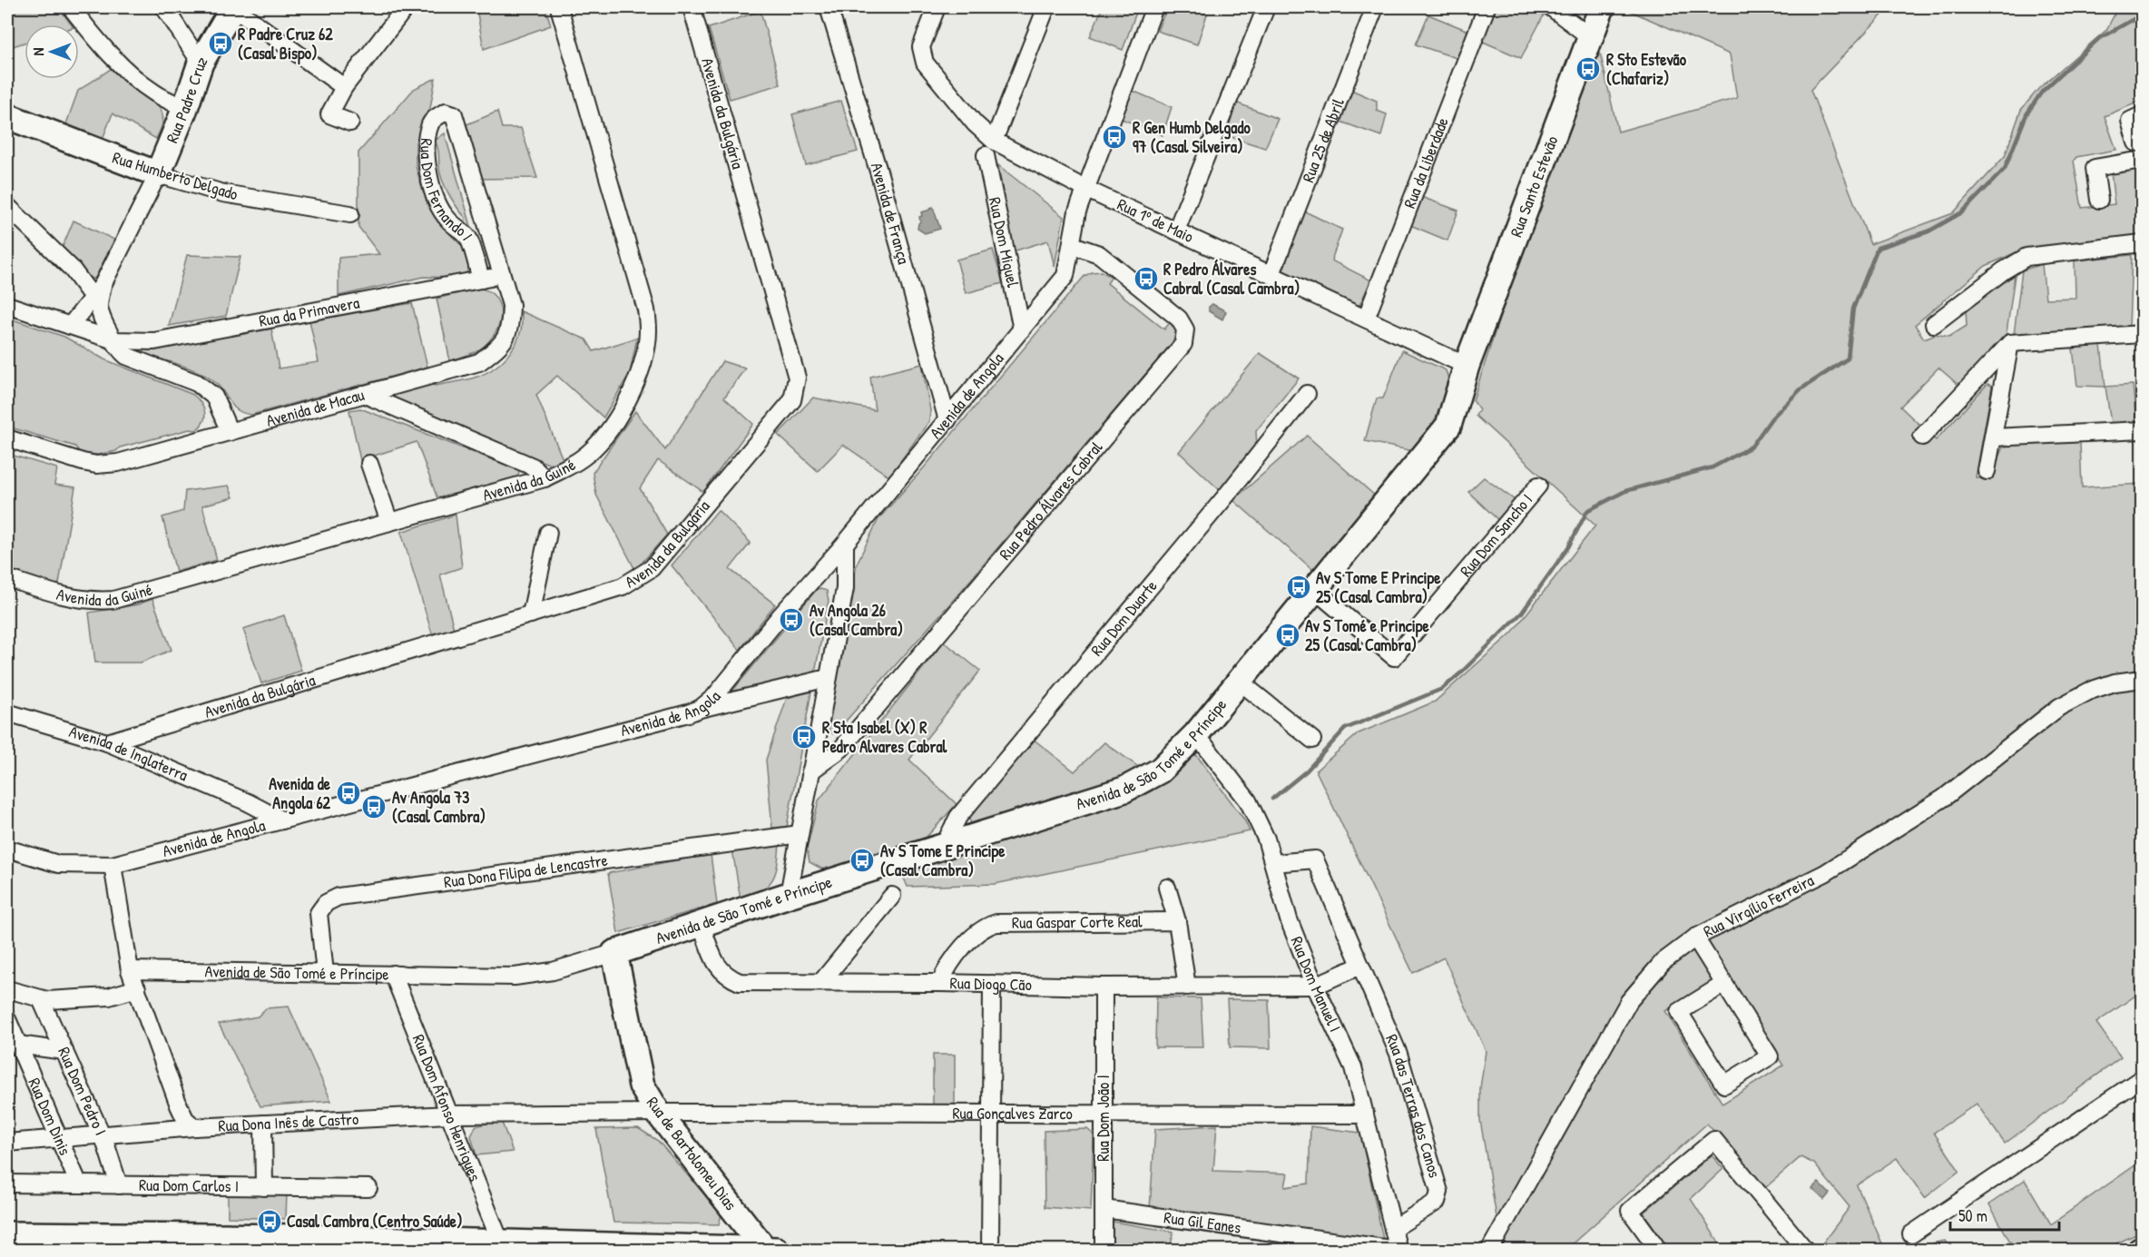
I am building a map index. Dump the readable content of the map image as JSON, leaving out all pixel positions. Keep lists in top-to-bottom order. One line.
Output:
{"streets":{"street":["Rua Padre Cruz","Avenida da Bulgária","Rua 25 de Abril","Rua da Liberdade","Rua Humberto Delgado","Rua Santo Estevão","Rua Dom Fernando I","Avenida de França","Rua 1º de Maio","Rua Dom Miguel","Rua da Primavera","Avenida de Angola","Avenida de Macau","Avenida da Guiné","Rua Pedro Álvares Cabral","Rua Dom Sancho I","Rua Dom Duarte","Avenida de São Tomé e Príncipe","Avenida de Inglaterra","Rua Dona Filipa de Lencastre","Rua Virgílio Ferreira","Rua Gaspar Corte Real","Rua Diogo Cão","Rua Dom Manuel I","Rua Dom Pedro I","Rua das Terras dos Canos","Rua Dom Afonso Henriques","Rua Gonçalves Zarco","Rua Dom Dinis","Rua Dom João I","Rua Dona Inês de Castro","Rua de Bartolomeu Dias","Rua Dom Carlos I","Rua Gil Eanes"]},"crossings":[["Rua Padre Cruz","Rua Humberto Delgado"],["Avenida da Bulgária","Avenida de Inglaterra"],["Rua 25 de Abril","Rua 1º de Maio"],["Rua da Liberdade","Rua 1º de Maio"],["Rua Santo Estevão","Rua 1º de Maio"],["Rua Santo Estevão","Avenida de São Tomé e Príncipe"],["Rua Dom Fernando I","Rua da Primavera"],["Rua Dom Fernando I","Avenida de Macau"],["Avenida de França","Avenida de Angola"],["Rua 1º de Maio","Rua Dom Miguel"],["Rua 1º de Maio","Avenida de Angola"],["Rua 1º de Maio","Avenida de São Tomé e Príncipe"],["Rua Dom Miguel","Avenida de Angola"],["Rua da Primavera","Avenida de Macau"],["Avenida de Angola","Rua Pedro Álvares Cabral"],["Avenida de Angola","Avenida de Inglaterra"],["Avenida de Angola","Rua Dona Inês de Castro"],["Rua Dom Sancho I","Avenida de São Tomé e Príncipe"],["Rua Dom Duarte","Avenida de São Tomé e Príncipe"],["Avenida de São Tomé e Príncipe","Rua Dona Filipa de Lencastre"],["Avenida de São Tomé e Príncipe","Rua Diogo Cão"],["Avenida de São Tomé e Príncipe","Rua Dom Manuel I"],["Avenida de São Tomé e Príncipe","Rua Dom Afonso Henriques"],["Avenida de São Tomé e Príncipe","Rua Dona Inês de Castro"],["Avenida de São Tomé e Príncipe","Rua de Bartolomeu Dias"],["Rua Gaspar Corte Real","Rua Diogo Cão"],["Rua Diogo Cão","Rua Dom Manuel I"],["Rua Diogo Cão","Rua Dom João I"],["Rua Dom Manuel I","Rua das Terras dos Canos"],["Rua Dom Manuel I","Rua Gonçalves Zarco"],["Rua Dom Manuel I","Rua Gil Eanes"],["Rua Dom Pedro I","Rua Dom Carlos I"],["Rua Dom Afonso Henriques","Rua Dona Inês de Castro"],["Rua Gonçalves Zarco","Rua Dom João I"],["Rua Gonçalves Zarco","Rua Dona Inês de Castro"],["Rua Gonçalves Zarco","Rua de Bartolomeu Dias"],["Rua Dom Dinis","Rua Dom Carlos I"],["Rua Dom João I","Rua Gil Eanes"],["Rua Dona Inês de Castro","Rua de Bartolomeu Dias"]],"places":{"bus stop":["R Padre Cruz 62 (Casal Bispo)","R Sto Estevão (Chafariz)","R Gen Humb Delgado 97 (Casal Silveira)","R Pedro Álvares Cabral (Casal Cambra)","Av S Tome E Principe 25 (Casal Cambra)","Av Angola 26 (Casal Cambra)","Av S Tomé e Principe 25 (Casal Cambra)","R Sta Isabel (X) R Pedro Alvares Cabral","Avenida de Angola 62","Av Angola 73 (Casal Cambra)","Av S Tome E Principe (Casal Cambra)","Casal Cambra (Centro Saúde)"]},"scale_bar":"50 m","north":"left"}
